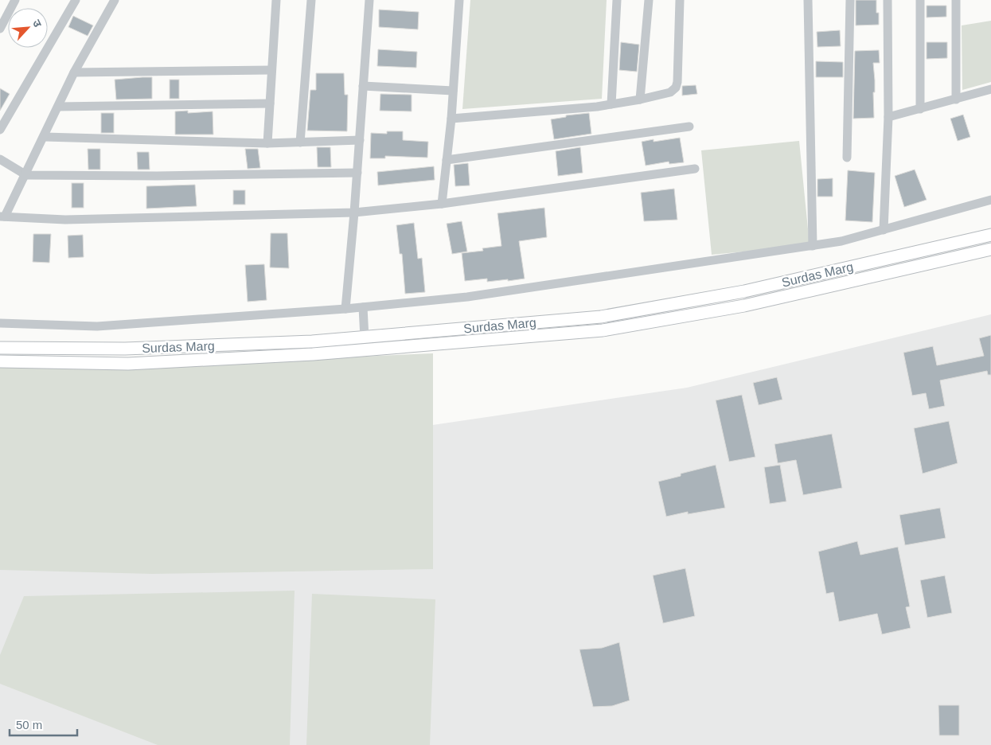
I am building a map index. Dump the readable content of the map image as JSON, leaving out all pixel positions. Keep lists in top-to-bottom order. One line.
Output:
{"streets":{"main road":["Surdas Marg"]},"scale_bar":"50 m","north":"top right"}
